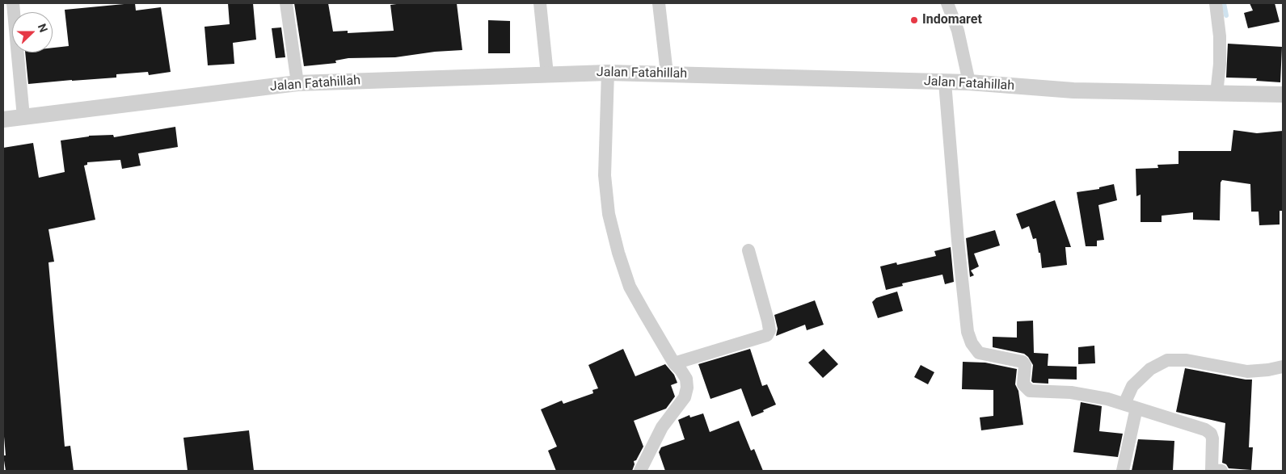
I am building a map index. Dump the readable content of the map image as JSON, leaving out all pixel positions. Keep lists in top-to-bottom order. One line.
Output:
{"streets":{"street":["Jalan Fatahillah"]},"places":["Indomaret"],"north":"right"}
